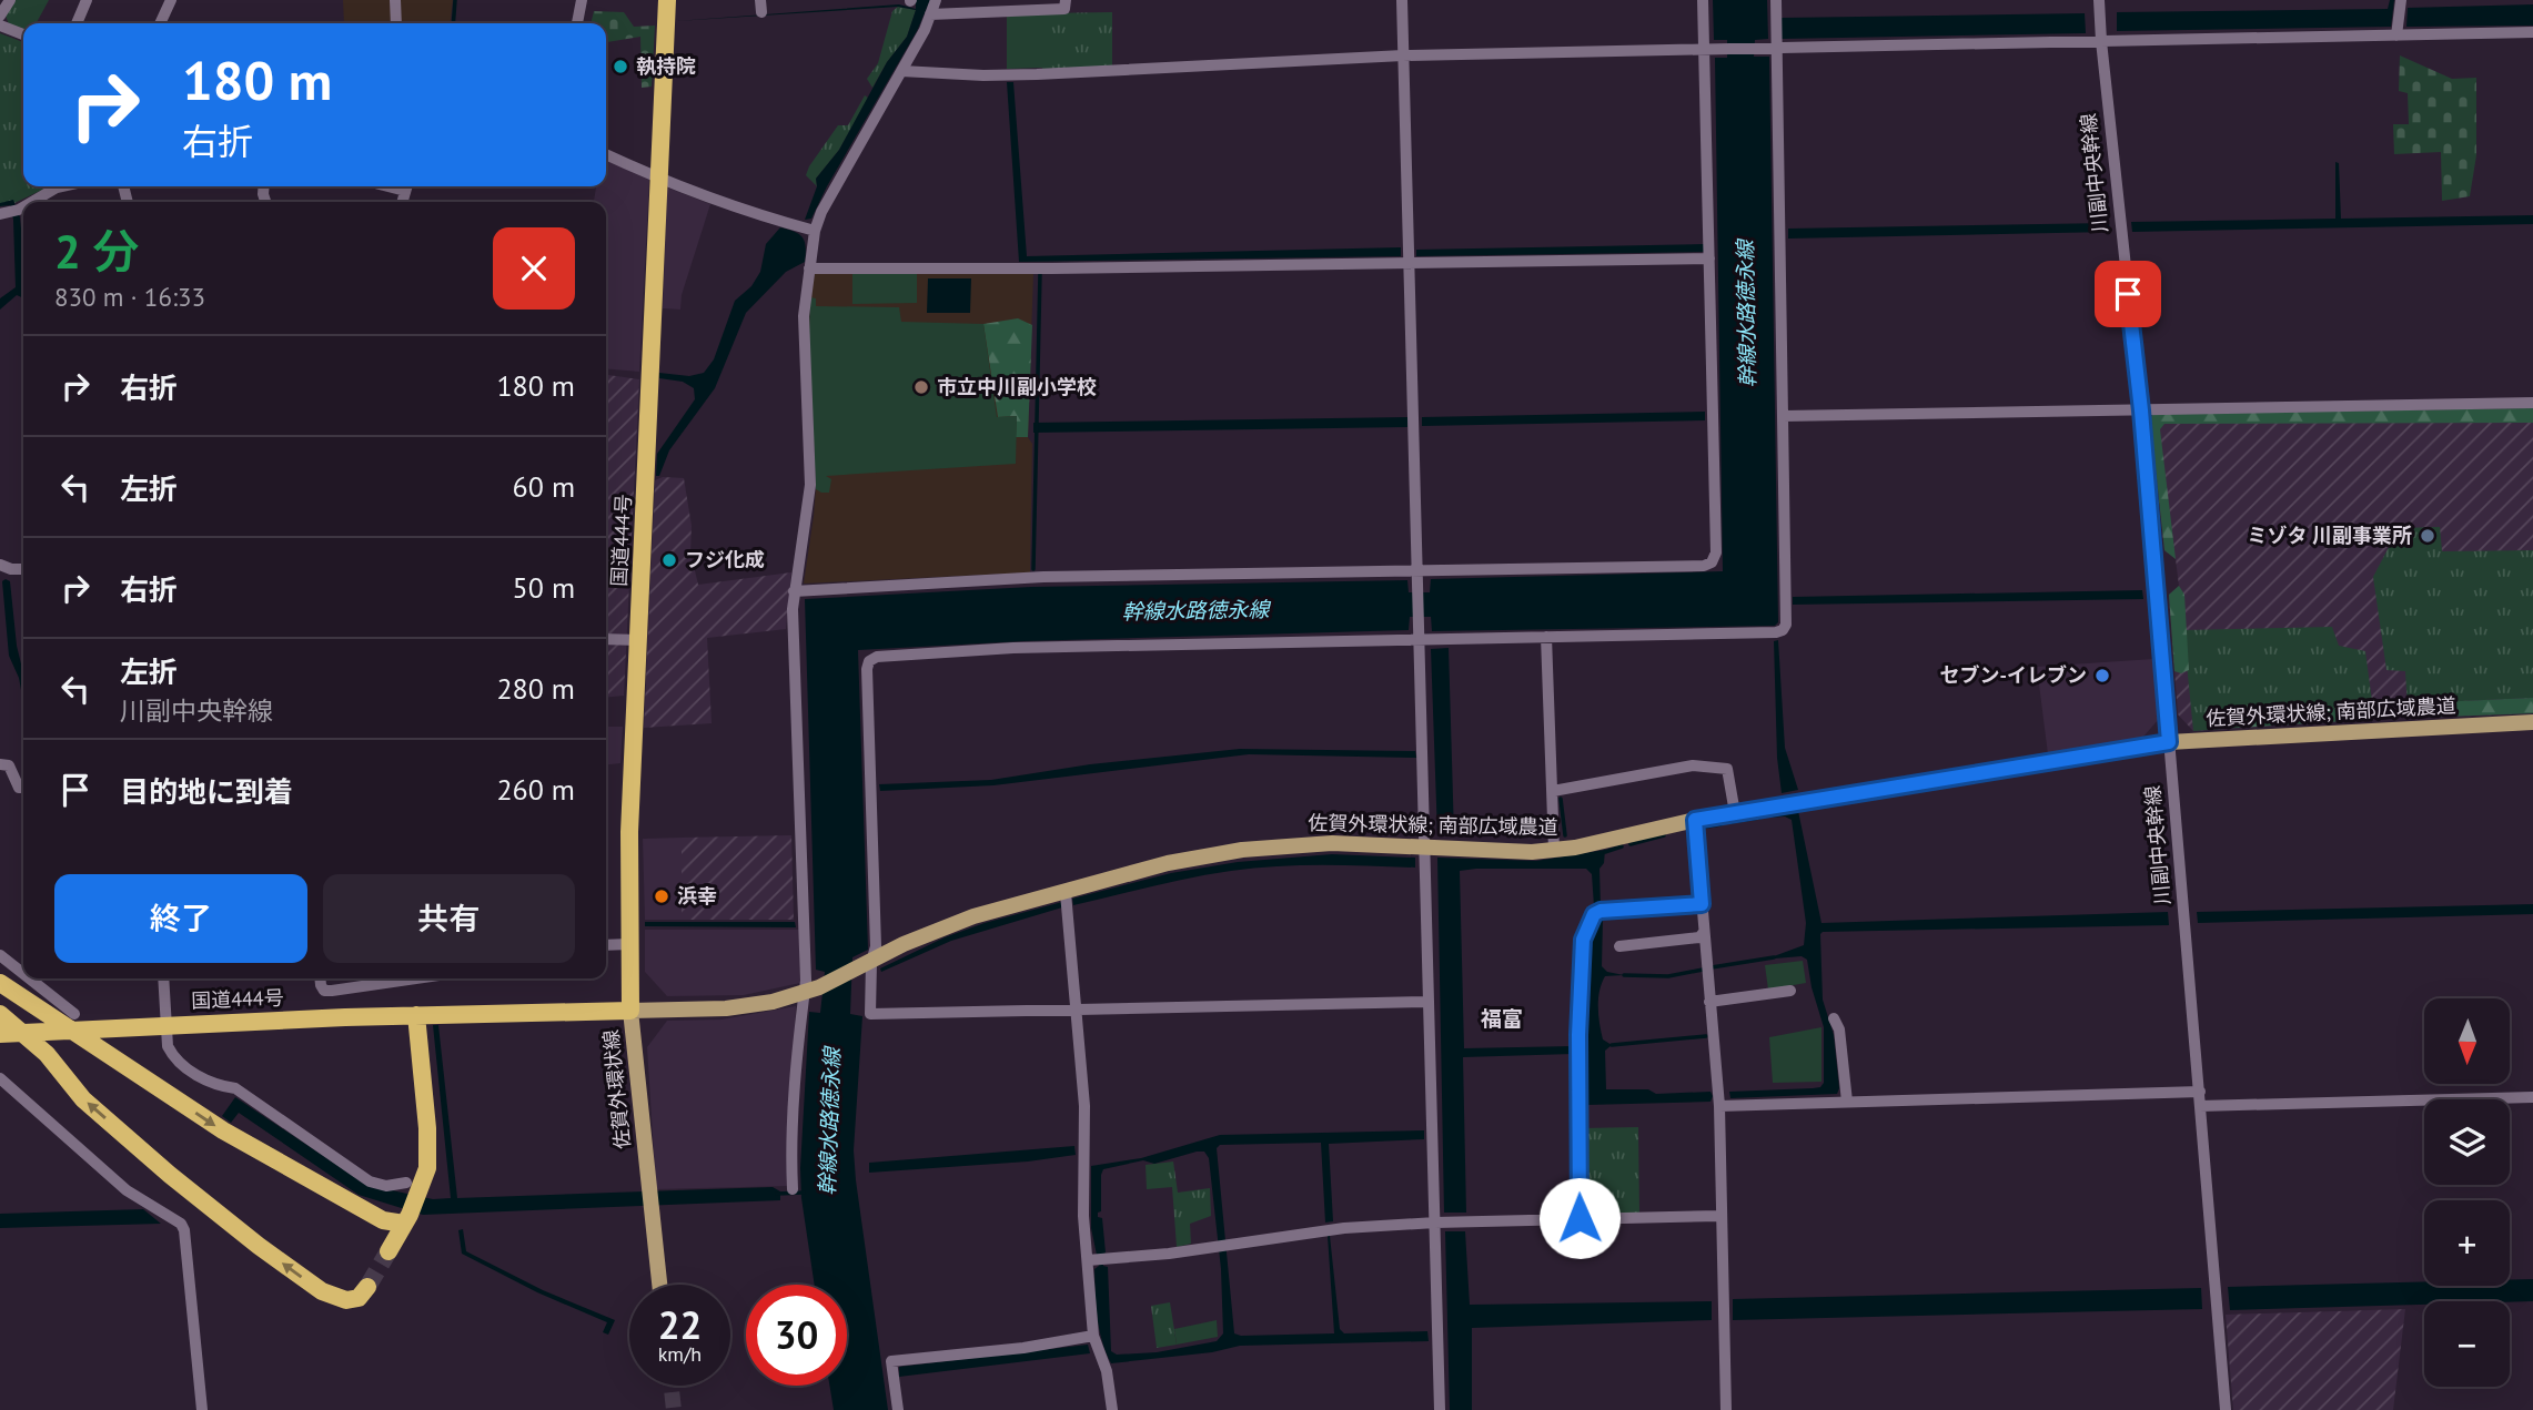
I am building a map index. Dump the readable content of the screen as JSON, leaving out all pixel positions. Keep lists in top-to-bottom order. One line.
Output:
{"streets":{"highway":["国道444号"],"main road":["佐賀外環状線; 南部広域農道","佐賀外環状線"],"street":["川副中央幹線"]},"crossings":[["川副中央幹線","佐賀外環状線; 南部広域農道"],["国道444号","佐賀外環状線"],["佐賀外環状線; 南部広域農道","佐賀外環状線"]],"districts":["福富"],"water":["幹線水路徳永線"],"places":["執持院","市立中川副小学校","ミゾタ 川副事業所","フジ化成","セブン-イレブン","浜幸"],"north":"bottom","page":{"turn":["180 m","右折"],"heading":["2 分","830 m · 16:33"],"list":[{"name":"右折","value":"180 m"},{"name":"左折","value":"60 m"},{"name":"右折","value":"50 m"},{"name":"左折","note":"川副中央幹線","value":"280 m"},{"name":"目的地に到着","value":"260 m"}],"buttons":["終了","共有"],"map_buttons":["+","−"],"speed":"22 km/h","limit":"30"}}
